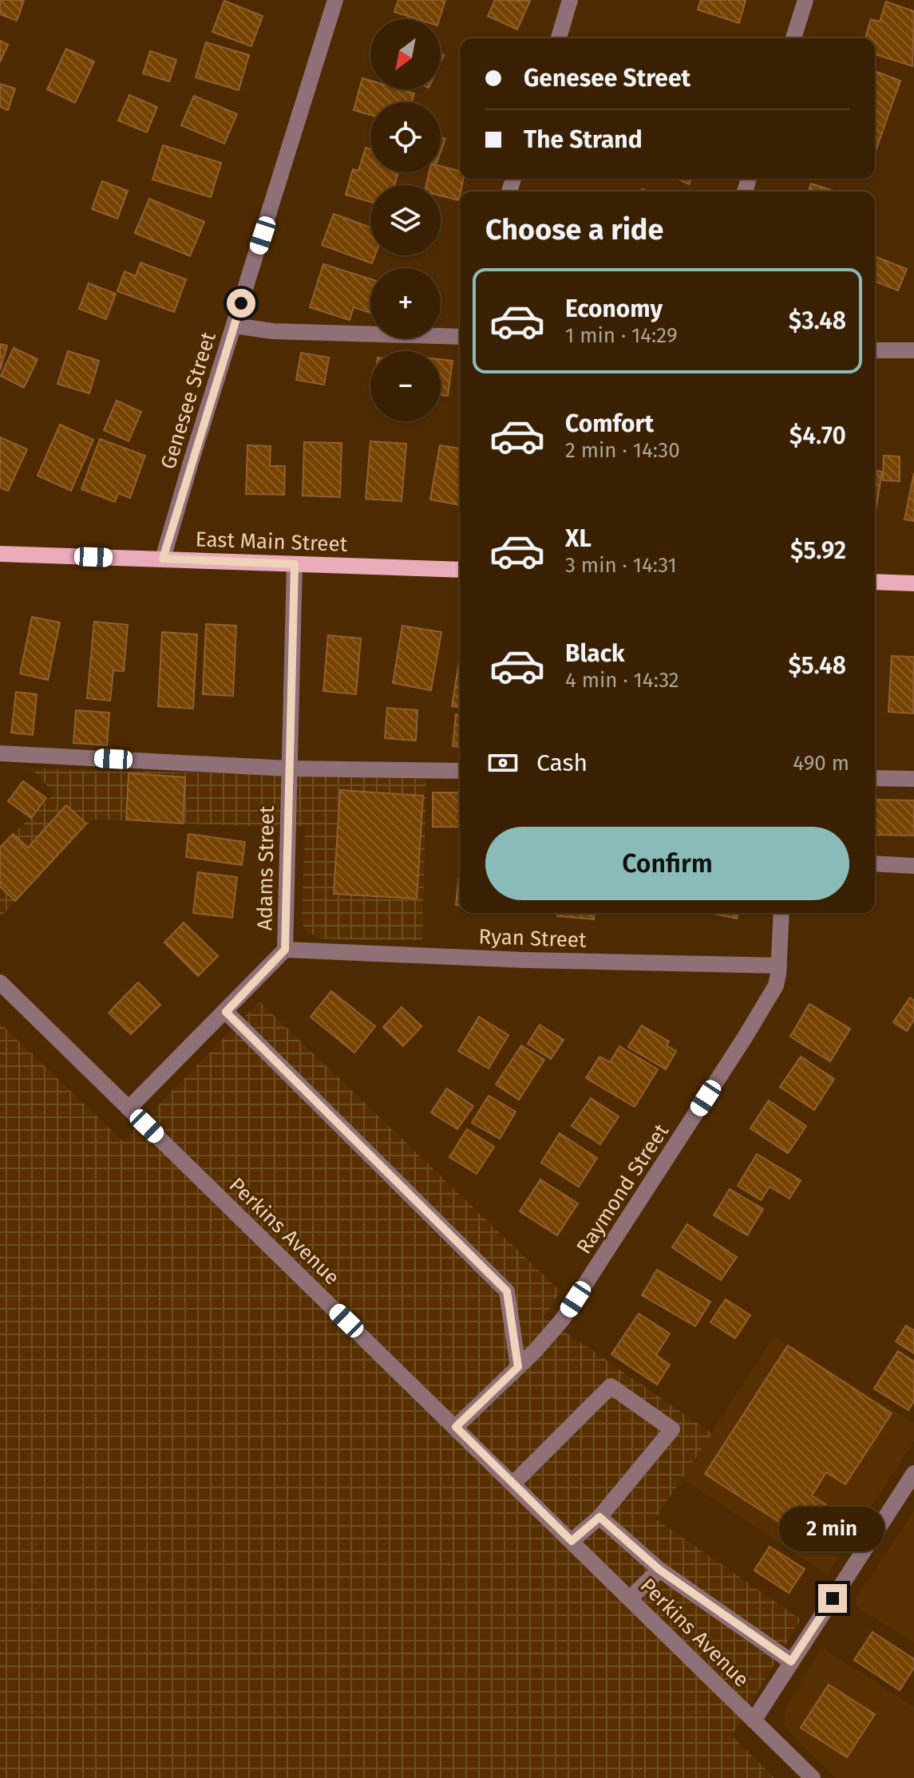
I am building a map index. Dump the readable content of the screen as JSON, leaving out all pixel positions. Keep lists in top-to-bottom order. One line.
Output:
{"streets":{"main road":["East Main Street"],"street":["Genesee Street","Adams Street","Ryan Street","Raymond Street","Perkins Avenue"]},"crossings":[["Genesee Street","East Main Street"],["East Main Street","Adams Street"],["Adams Street","Ryan Street"],["Adams Street","Perkins Avenue"],["Ryan Street","Raymond Street"],["Raymond Street","Perkins Avenue"]],"north":"bottom left","page":{"map_buttons":["+","−"],"banner":["Genesee Street","The Strand"],"heading":"Choose a ride","list":[{"name":"Economy","note":"1 min · 14:29","value":"$3.48"},{"name":"Comfort","note":"2 min · 14:30","value":"$4.70"},{"name":"XL","note":"3 min · 14:31","value":"$5.92"},{"name":"Black","note":"4 min · 14:32","value":"$5.48"}],"pay":["Cash","490 m"],"buttons":"Confirm","bubble":"2 min"}}
